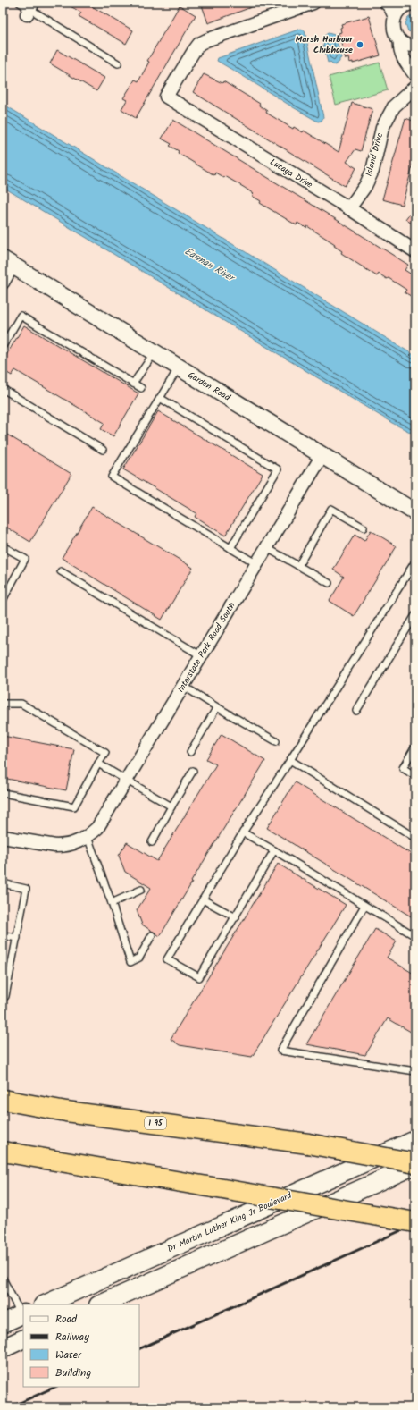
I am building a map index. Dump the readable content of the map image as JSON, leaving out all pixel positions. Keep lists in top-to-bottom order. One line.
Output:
{"streets":{"highway":["I 95"],"main road":["Dr Martin Luther King Jr Boulevard"],"street":["Island Drive","Lucaya Drive","Garden Road","Interstate Park Road South"]},"crossings":[["Island Drive","Lucaya Drive"],["Garden Road","Interstate Park Road South"]],"water":["Earman River"],"places":["Marsh Harbour Clubhouse"],"legend":["Road","Railway","Water","Building"]}
